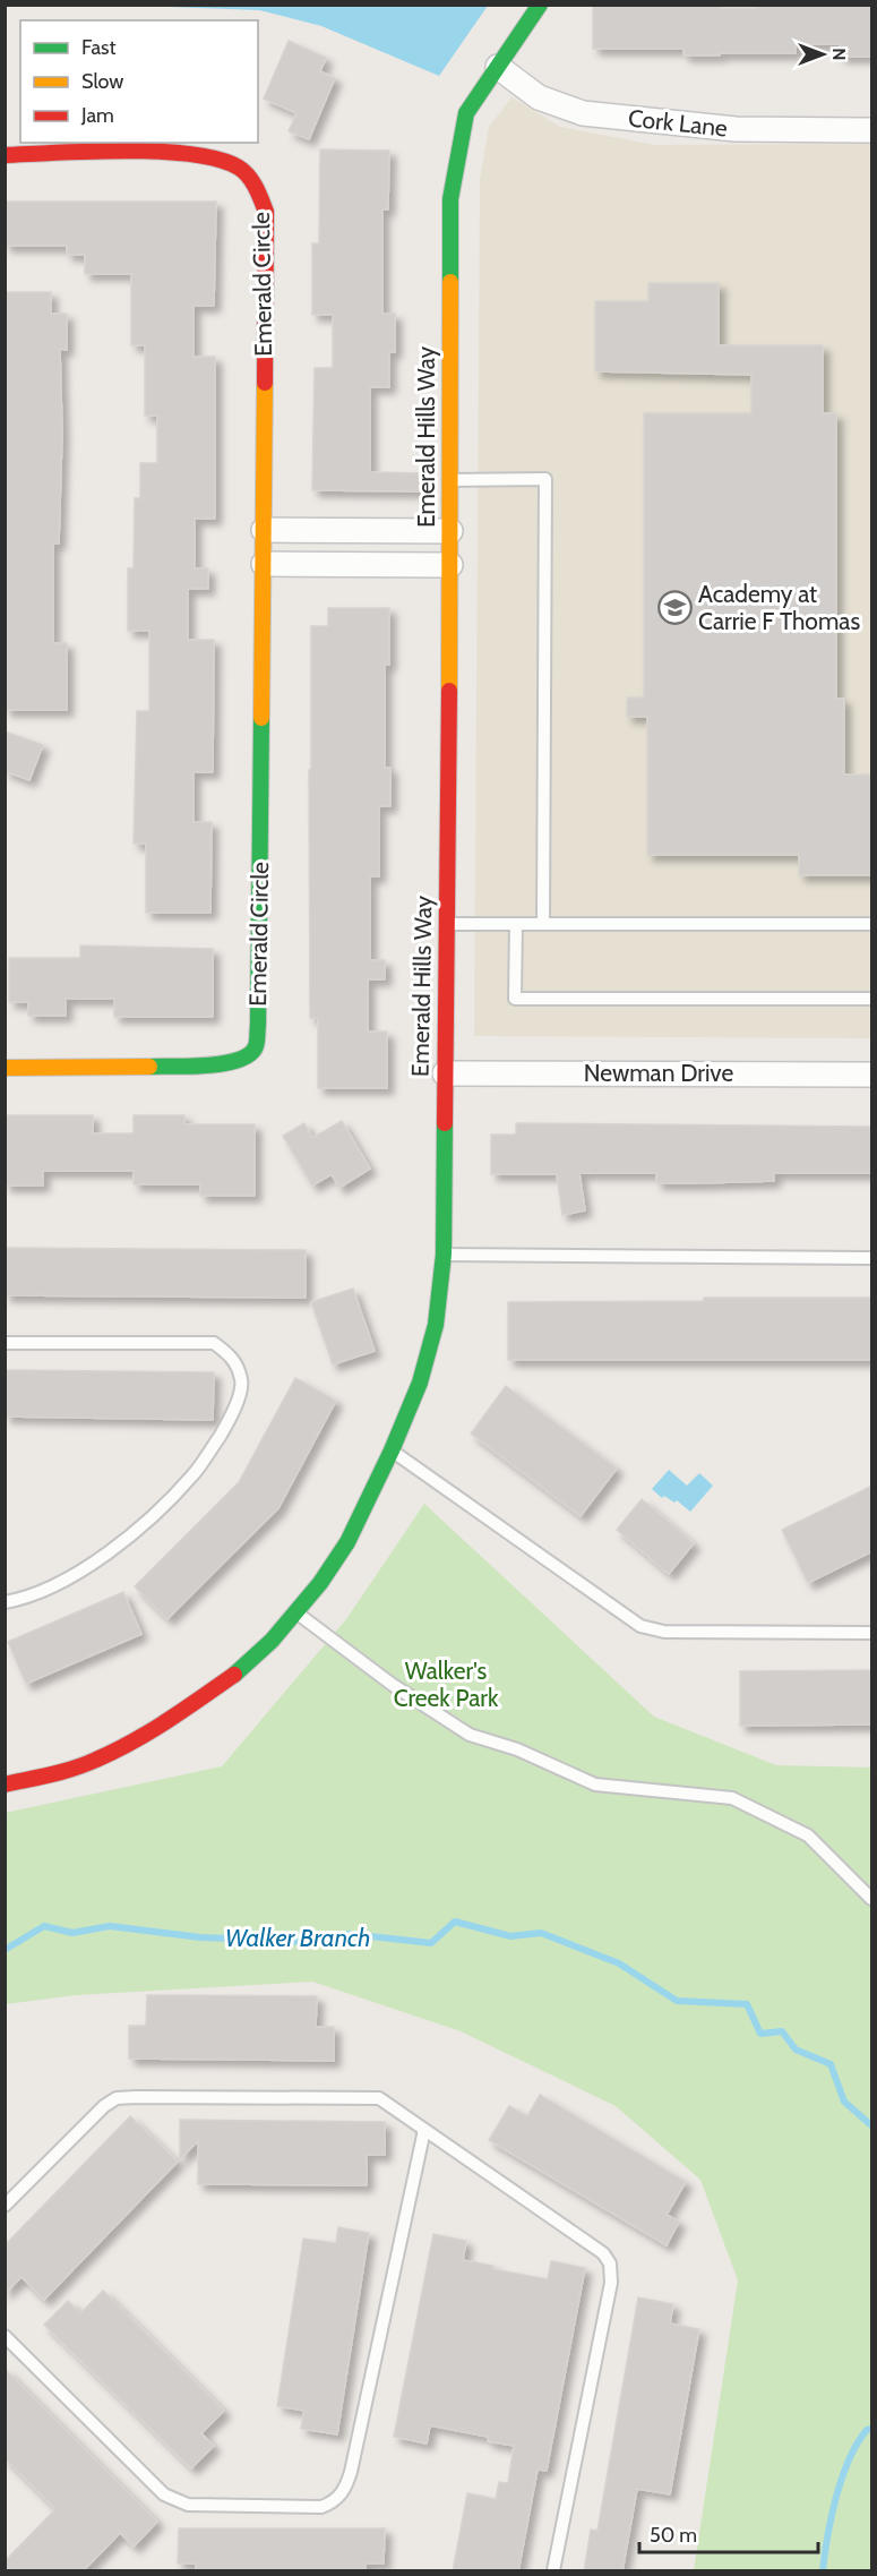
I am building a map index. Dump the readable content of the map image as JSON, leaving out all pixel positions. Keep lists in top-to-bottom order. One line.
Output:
{"streets":{"street":["Cork Lane","Emerald Circle","Emerald Hills Way","Newman Drive"]},"crossings":[["Cork Lane","Emerald Hills Way"],["Emerald Hills Way","Newman Drive"]],"water":["Walker Branch"],"parks":["Walker's Creek Park"],"places":{"school or university":["Academy at Carrie F Thomas"]},"legend":["Fast","Slow","Jam"],"scale_bar":"50 m","north":"right"}
